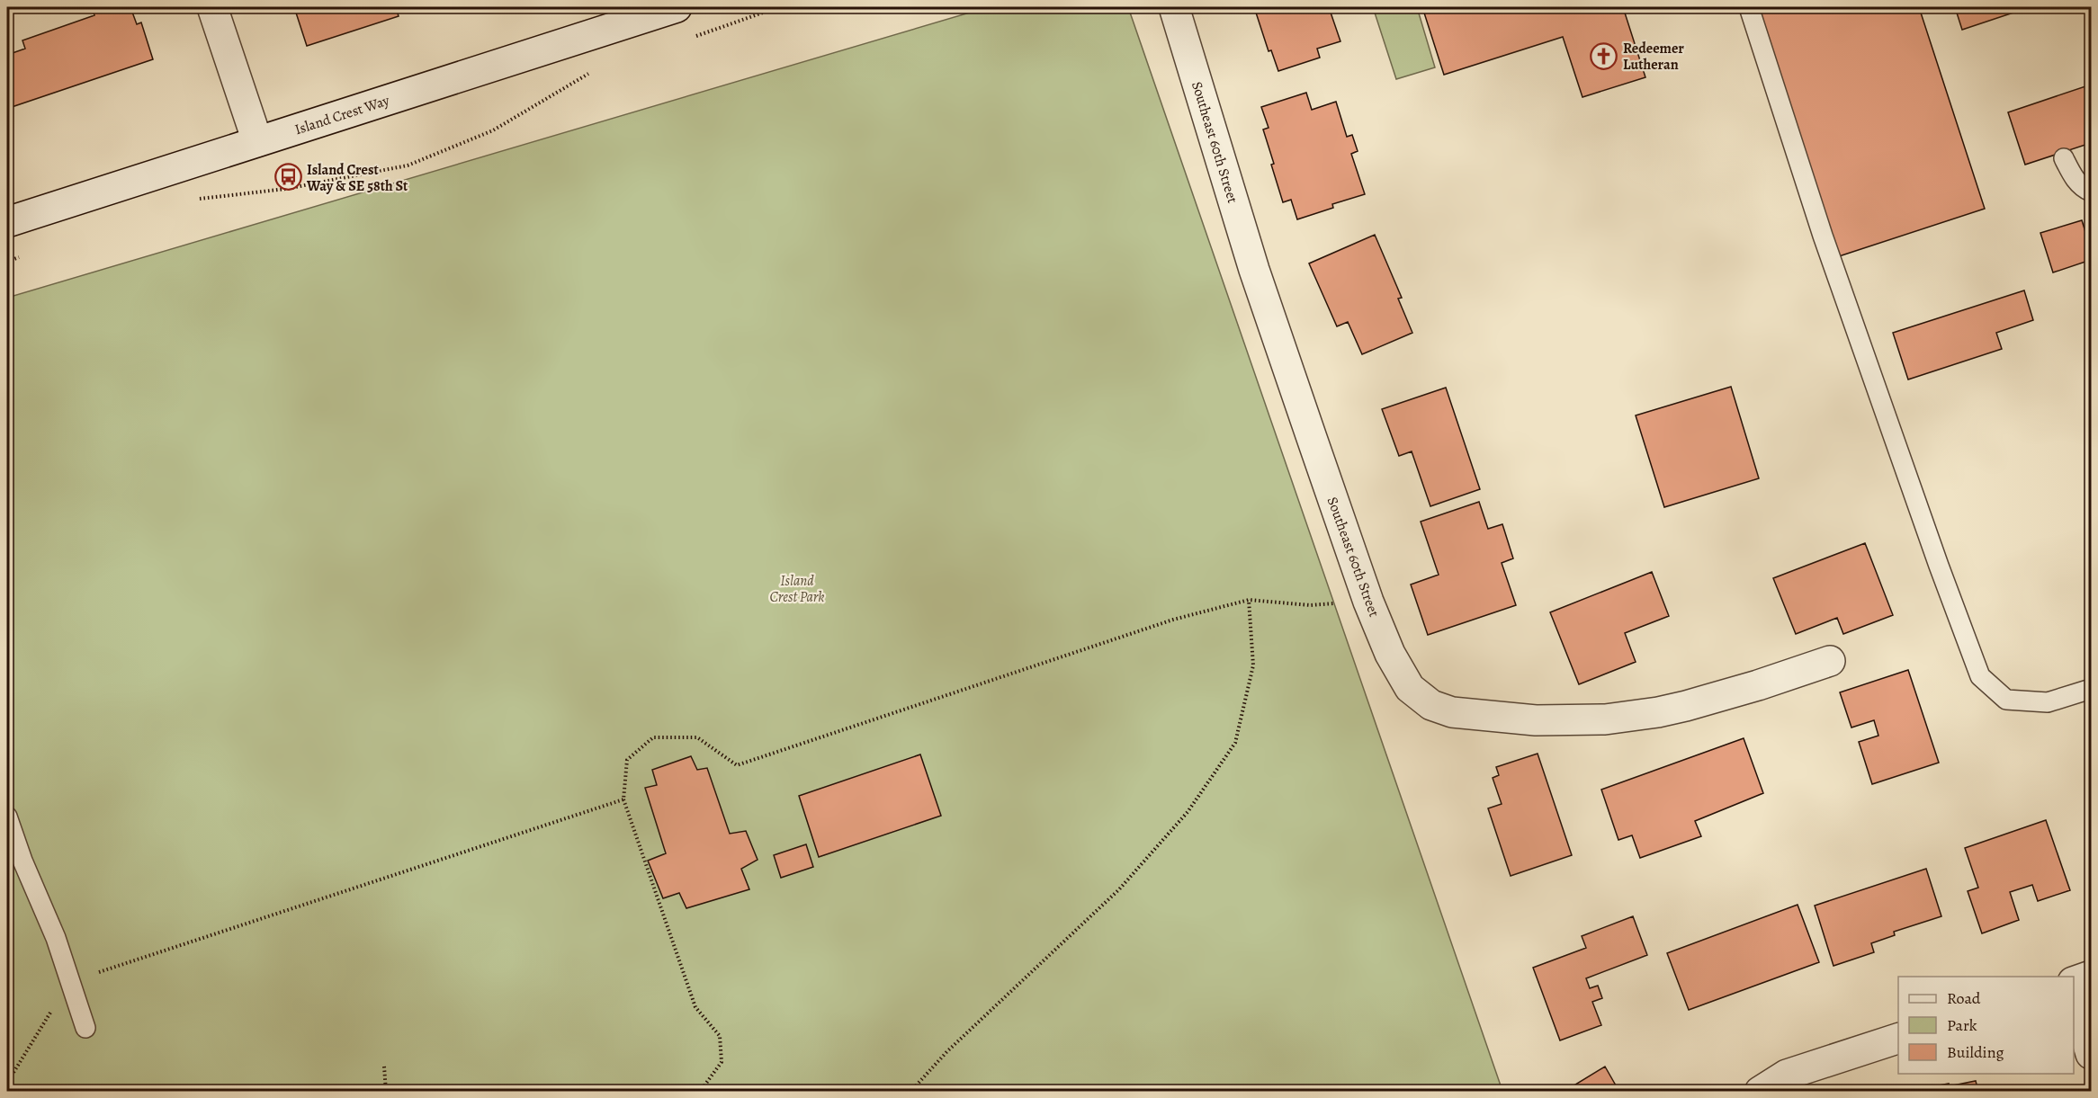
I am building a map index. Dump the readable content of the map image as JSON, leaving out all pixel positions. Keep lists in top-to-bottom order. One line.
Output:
{"streets":{"street":["Island Crest Way","Southeast 60th Street"]},"parks":["Island Crest Park"],"places":{"church":["Redeemer Lutheran"],"bus stop":["Island Crest Way & SE 58th St"]},"legend":["Road","Park","Building"]}
